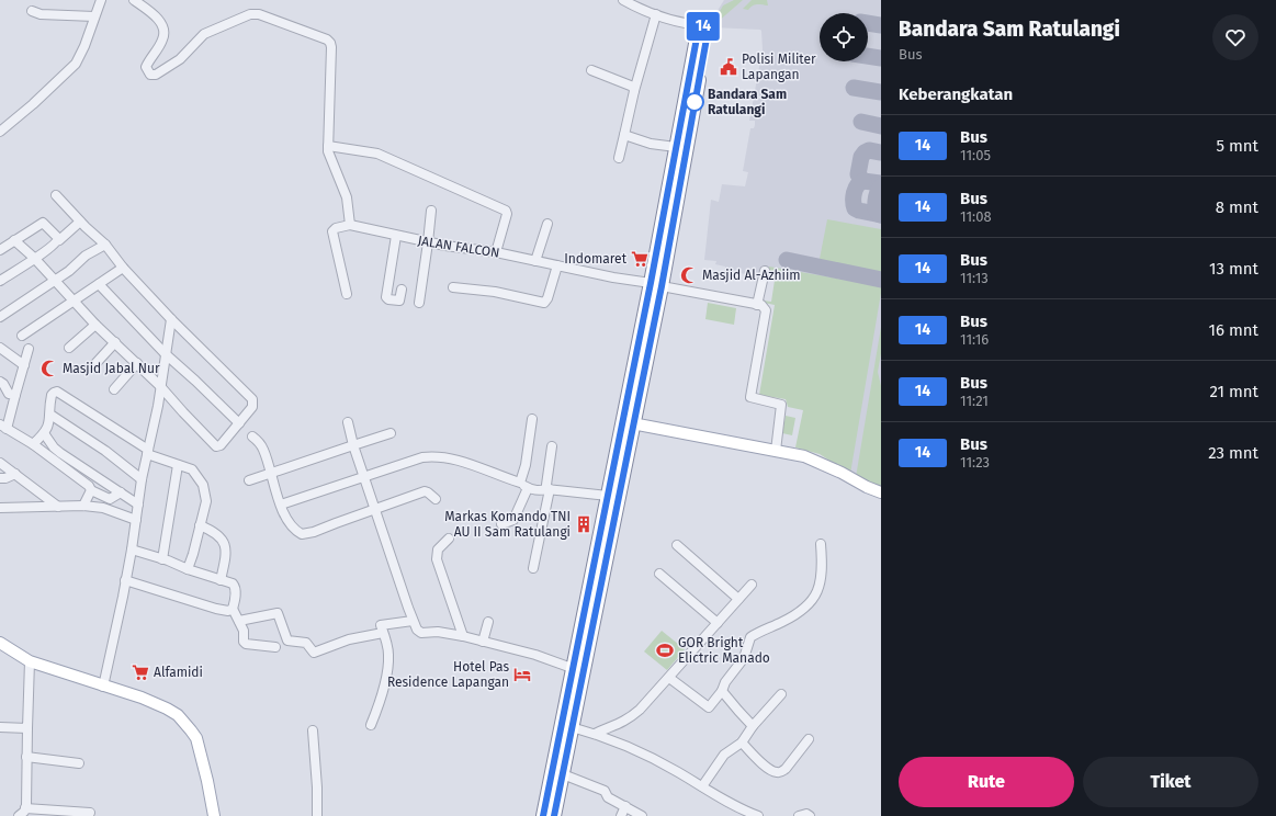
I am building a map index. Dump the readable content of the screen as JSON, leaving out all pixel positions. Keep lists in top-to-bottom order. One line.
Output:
{"streets":{"street":["JALAN FALCON"]},"places":{"public building":["Polisi Militer Lapangan"],"other":["Bandara Sam Ratulangi"],"supermarket":["Indomaret","Alfamidi"],"mosque":["Masjid Al-Azhiim","Masjid Jabal Nur"],"building":["Markas Komando TNI AU II Sam Ratulangi"],"sports":["GOR Bright Elictric Manado"],"hotel":["Hotel Pas Residence Lapangan"]},"lines":["bus line 14"],"page":{"on_map":"14","heading":[["Bandara Sam Ratulangi","Bus"],"Keberangkatan"],"list":[{"mark":"14","name":"Bus","note":"11:05","value":"5 mnt"},{"mark":"14","name":"Bus","note":"11:08","value":"8 mnt"},{"mark":"14","name":"Bus","note":"11:13","value":"13 mnt"},{"mark":"14","name":"Bus","note":"11:16","value":"16 mnt"},{"mark":"14","name":"Bus","note":"11:21","value":"21 mnt"},{"mark":"14","name":"Bus","note":"11:23","value":"23 mnt"}],"buttons":["Rute","Tiket"]}}
